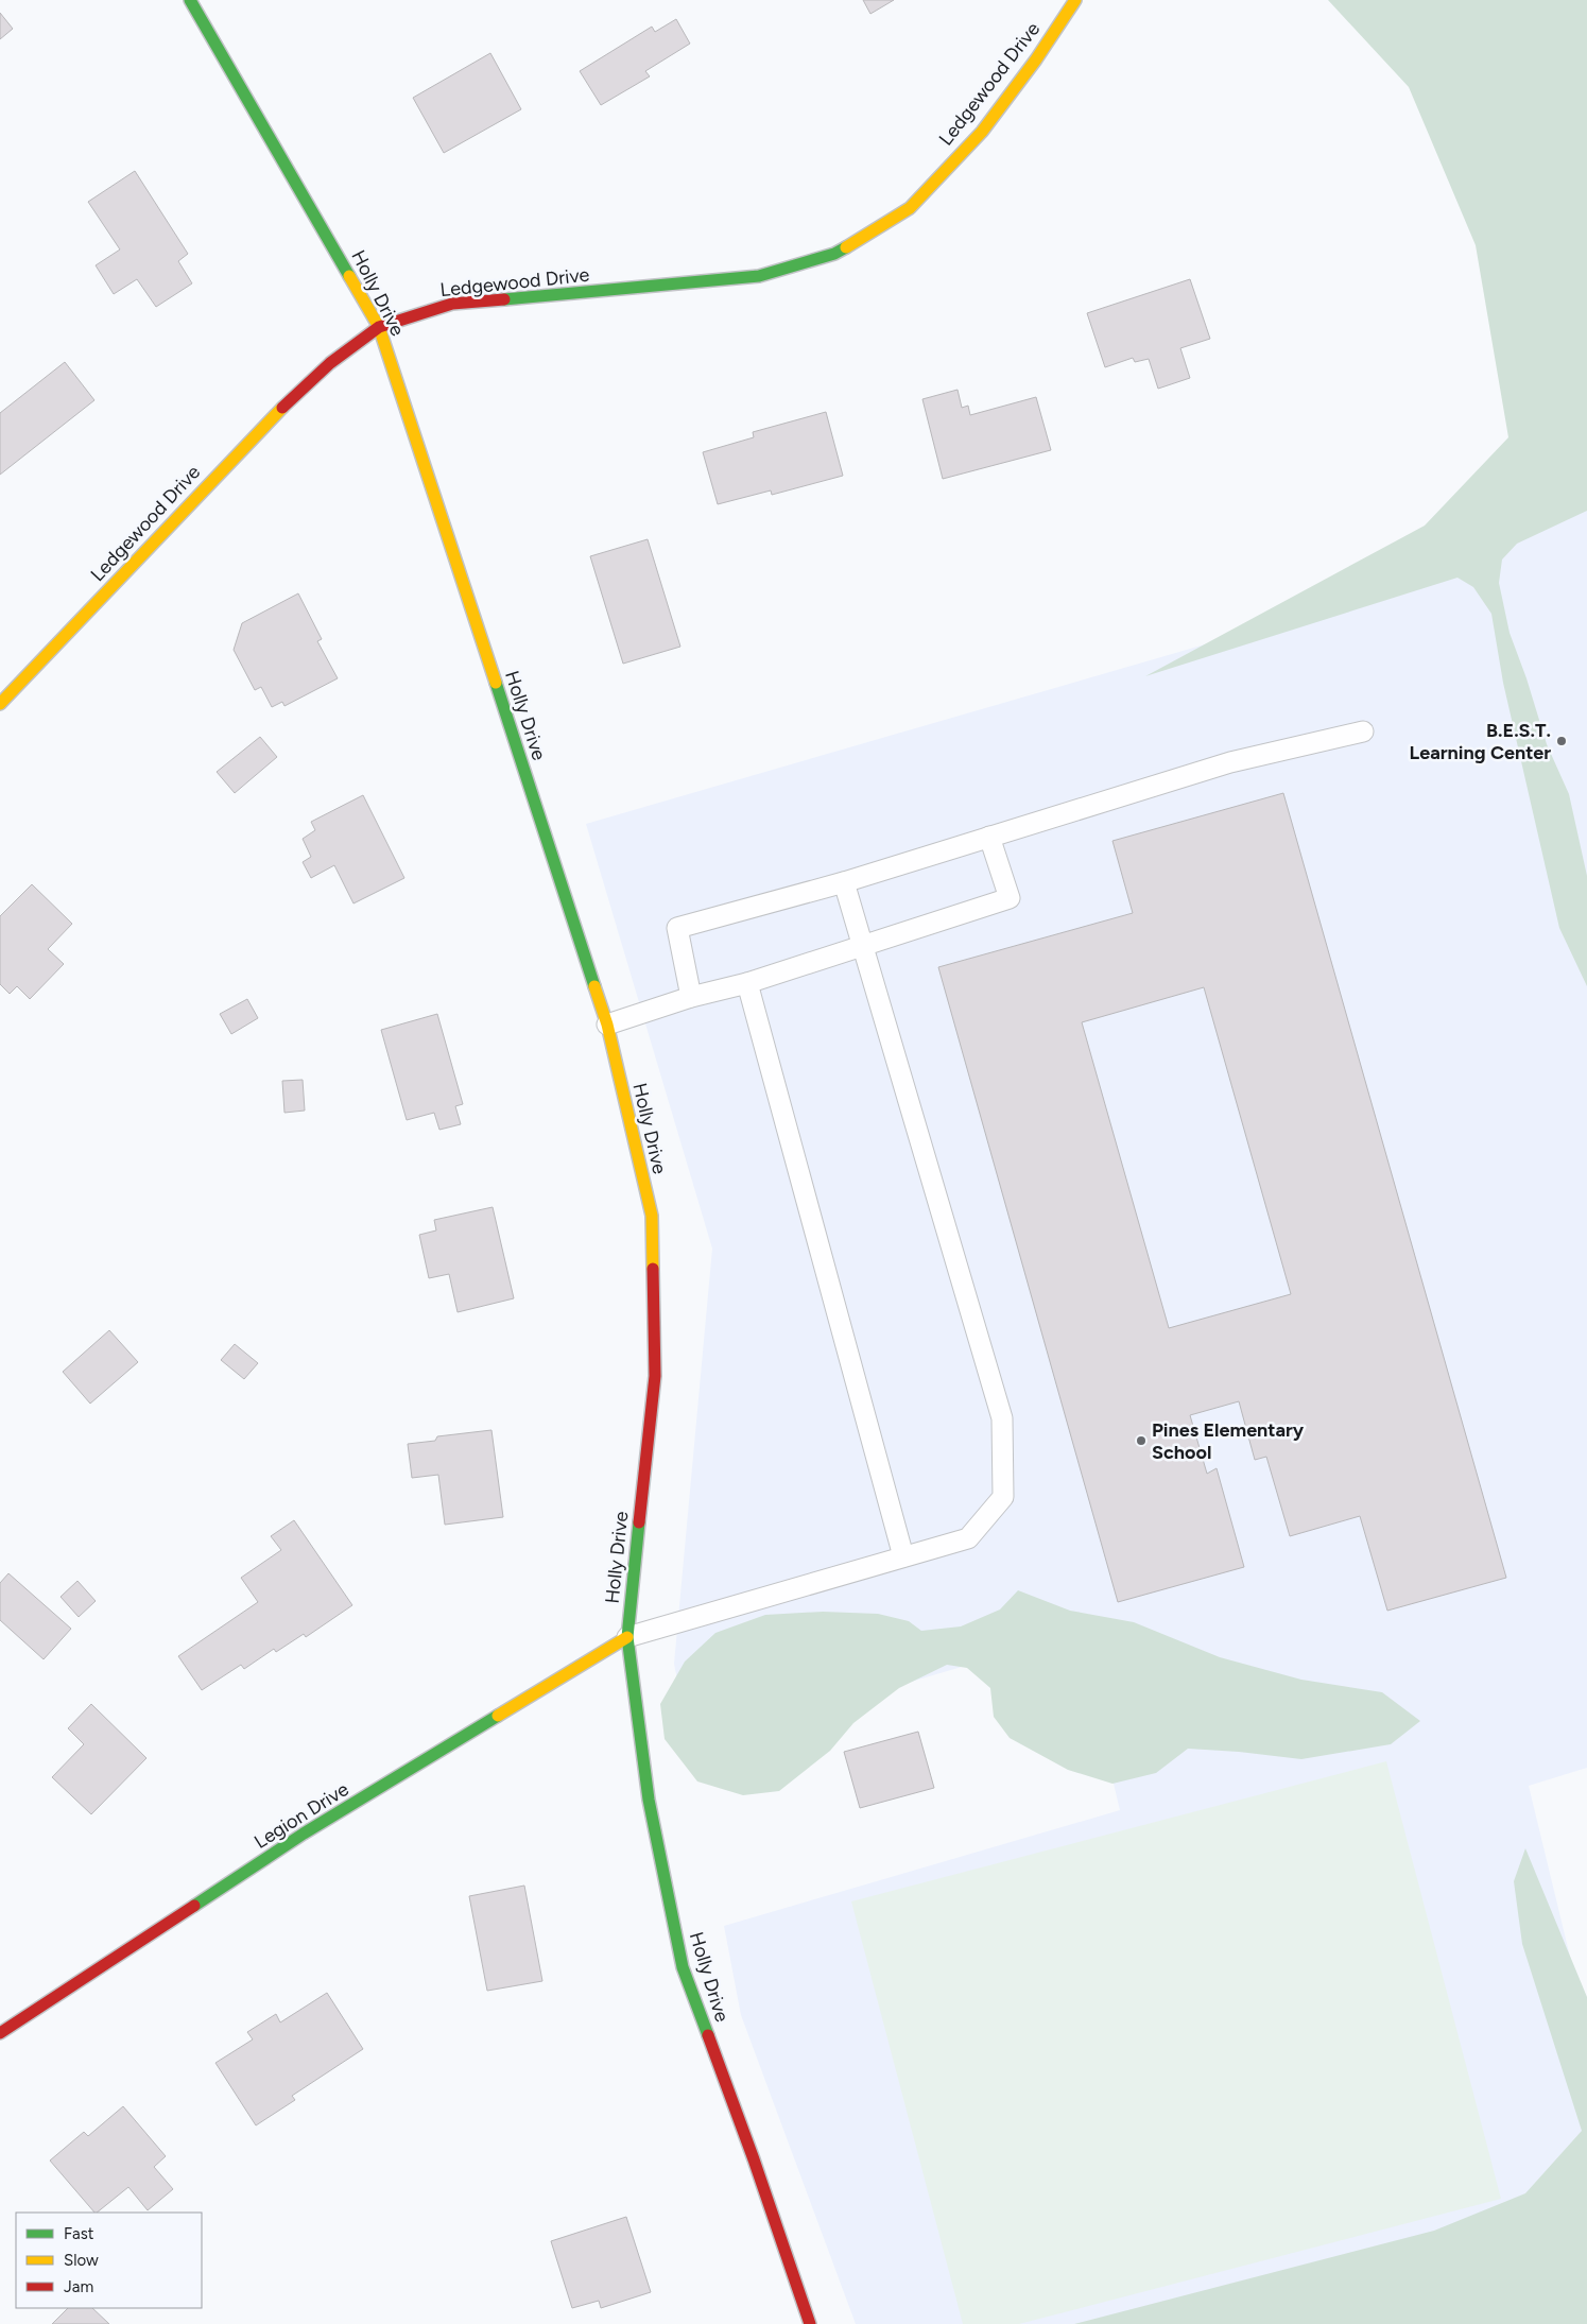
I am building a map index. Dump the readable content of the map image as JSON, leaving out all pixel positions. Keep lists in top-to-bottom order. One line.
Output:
{"streets":{"street":["Ledgewood Drive","Holly Drive","Legion Drive"]},"crossings":[["Ledgewood Drive","Holly Drive"],["Holly Drive","Legion Drive"]],"places":["B.E.S.T. Learning Center","Pines Elementary School"],"legend":["Fast","Slow","Jam"]}
